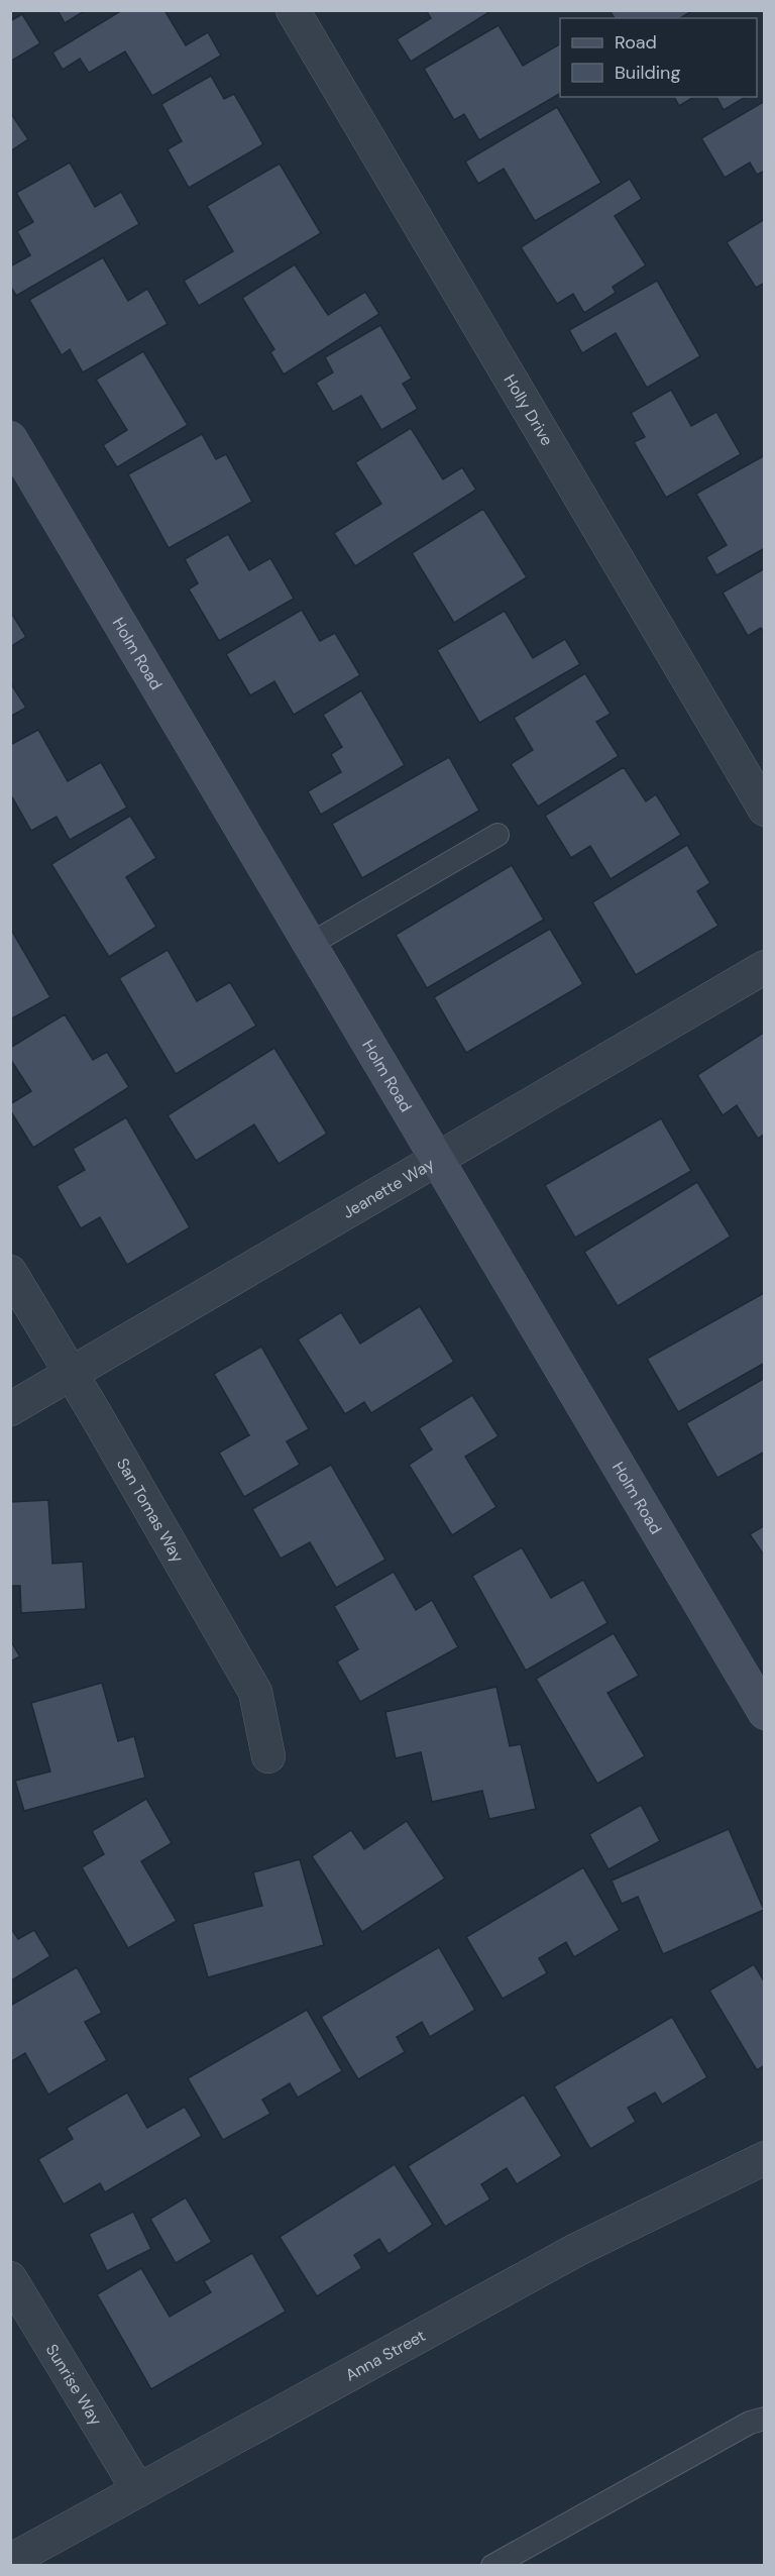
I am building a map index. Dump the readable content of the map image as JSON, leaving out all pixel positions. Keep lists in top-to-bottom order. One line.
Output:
{"streets":{"street":["Holly Drive","Holm Road","Jeanette Way","San Tomas Way","Anna Street","Sunrise Way"]},"crossings":[["Holm Road","Jeanette Way"],["Jeanette Way","San Tomas Way"],["Anna Street","Sunrise Way"]],"legend":["Road","Building"]}
